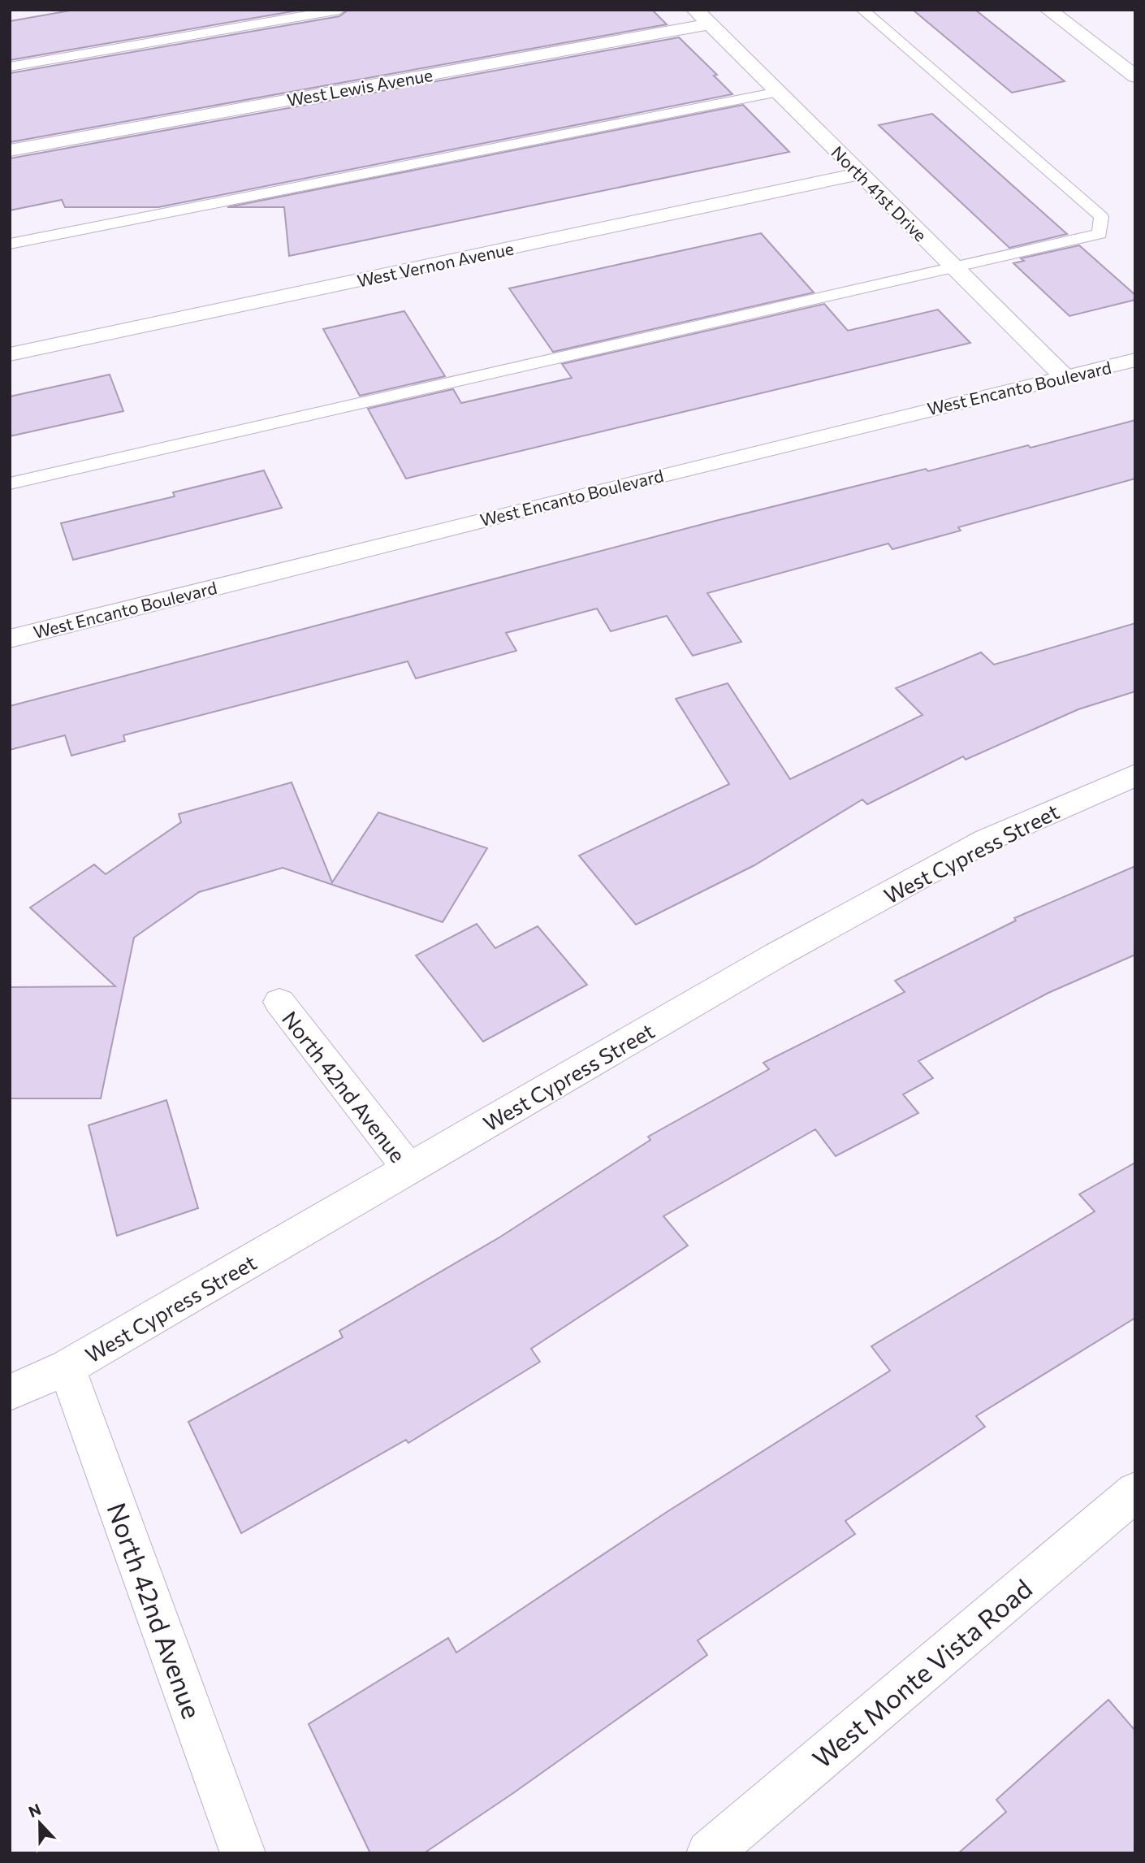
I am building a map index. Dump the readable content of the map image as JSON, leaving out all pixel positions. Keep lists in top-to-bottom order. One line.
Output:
{"streets":{"street":["West Lewis Avenue","North 41st Drive","West Vernon Avenue","West Encanto Boulevard","West Cypress Street","North 42nd Avenue","West Monte Vista Road"]},"crossings":[["West Lewis Avenue","North 41st Drive"],["North 41st Drive","West Vernon Avenue"],["North 41st Drive","West Encanto Boulevard"],["West Cypress Street","North 42nd Avenue"]],"north":"top"}
